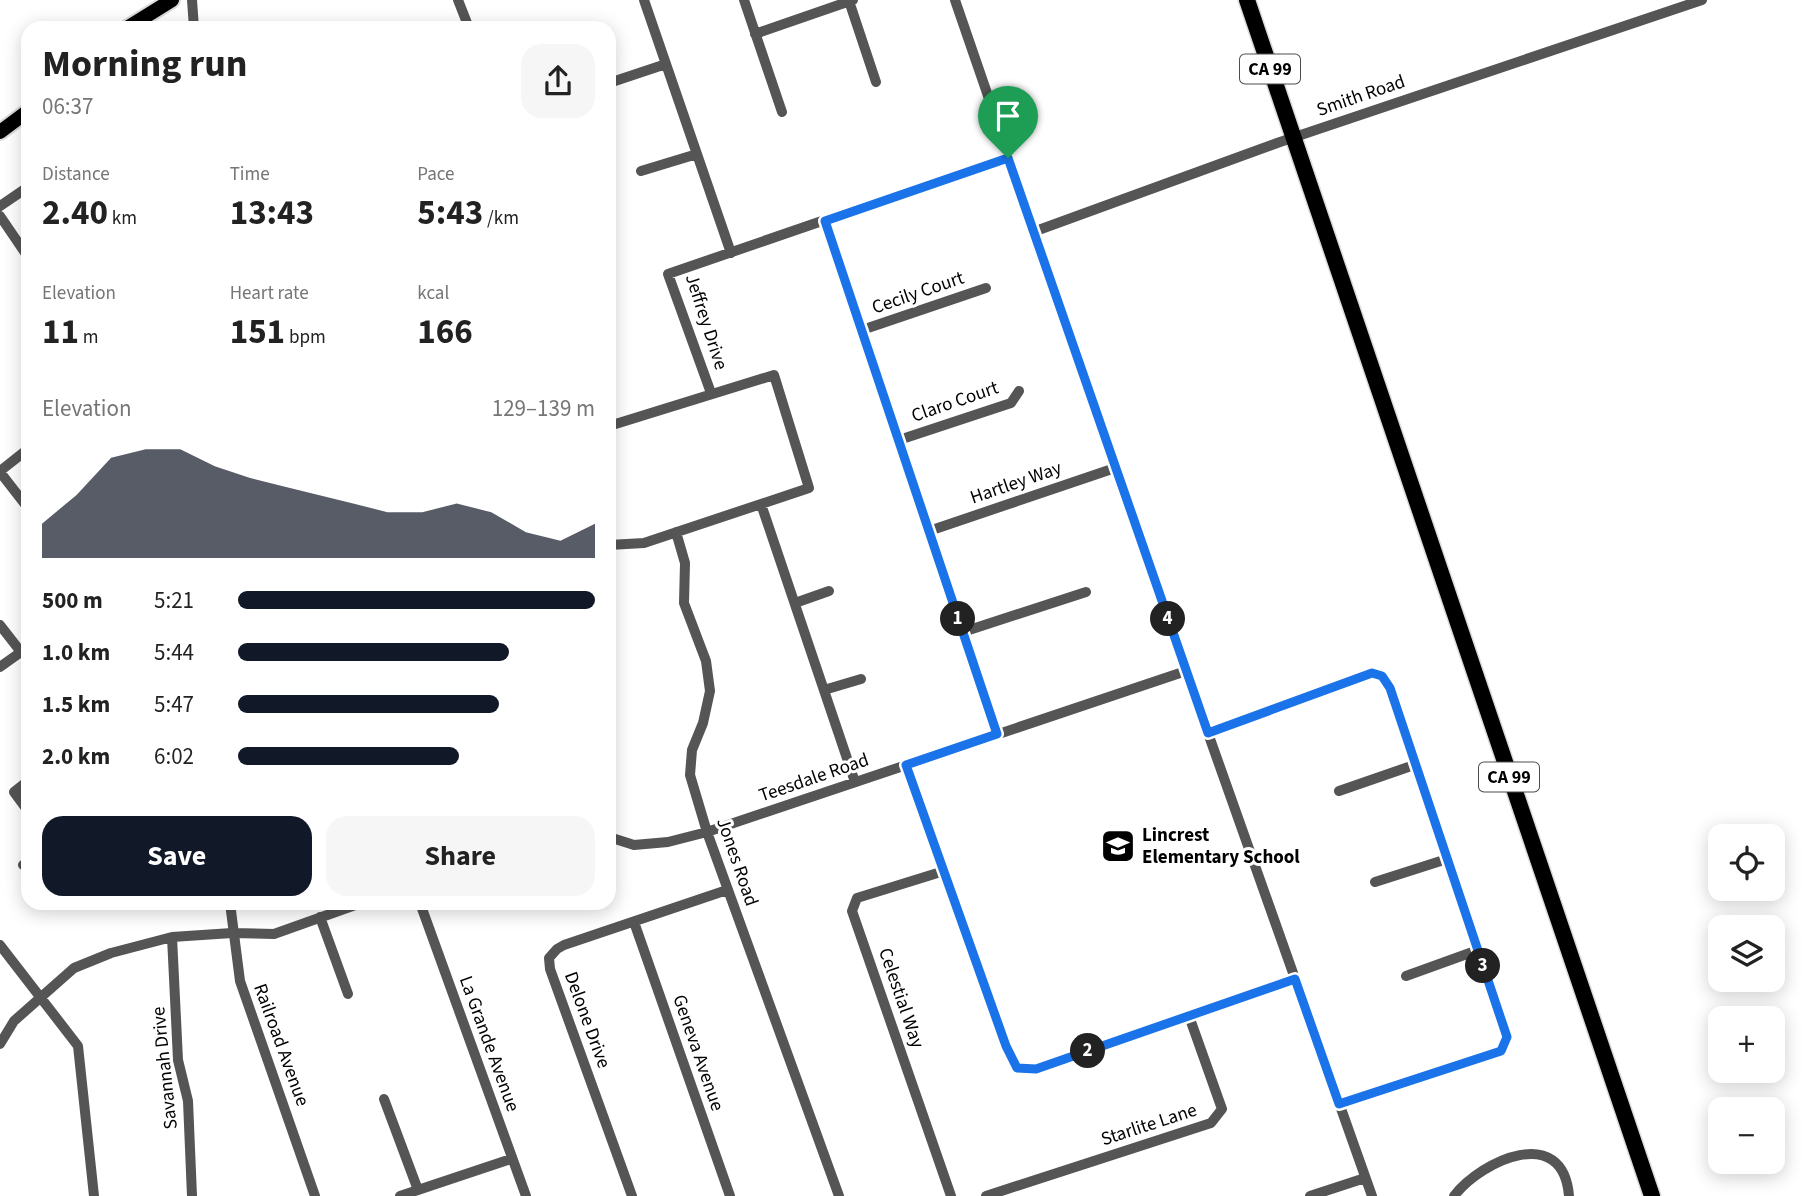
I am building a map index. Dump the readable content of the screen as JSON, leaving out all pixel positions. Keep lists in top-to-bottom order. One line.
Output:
{"streets":{"highway":["CA 99"],"street":["Smith Road","Cecily Court","Jeffrey Drive","Claro Court","Hartley Way","Teesdale Road","Jones Road","Celestial Way","Delone Drive","La Grande Avenue","Railroad Avenue","Geneva Avenue","Savannah Drive","Starlite Lane"]},"crossings":[["CA 99","Smith Road"],["Teesdale Road","Jones Road"],["Jones Road","Delone Drive"],["Delone Drive","Geneva Avenue"]],"places":{"school or university":["Lincrest Elementary School"]},"page":{"heading":["Morning run","06:37"],"stats":[["Distance","2.40 km"],["Time","13:43"],["Pace","5:43 /km"],["Elevation","11 m"],["Heart rate","151 bpm"],["kcal","166"]],"chart":["Elevation","129–139 m"],"list":[{"name":"500 m","note":"5:21"},{"name":"1.0 km","note":"5:44"},{"name":"1.5 km","note":"5:47"},{"name":"2.0 km","note":"6:02"}],"pins":["1","4","3","2"],"buttons":["Save","Share"],"map_buttons":["+","−"]}}
